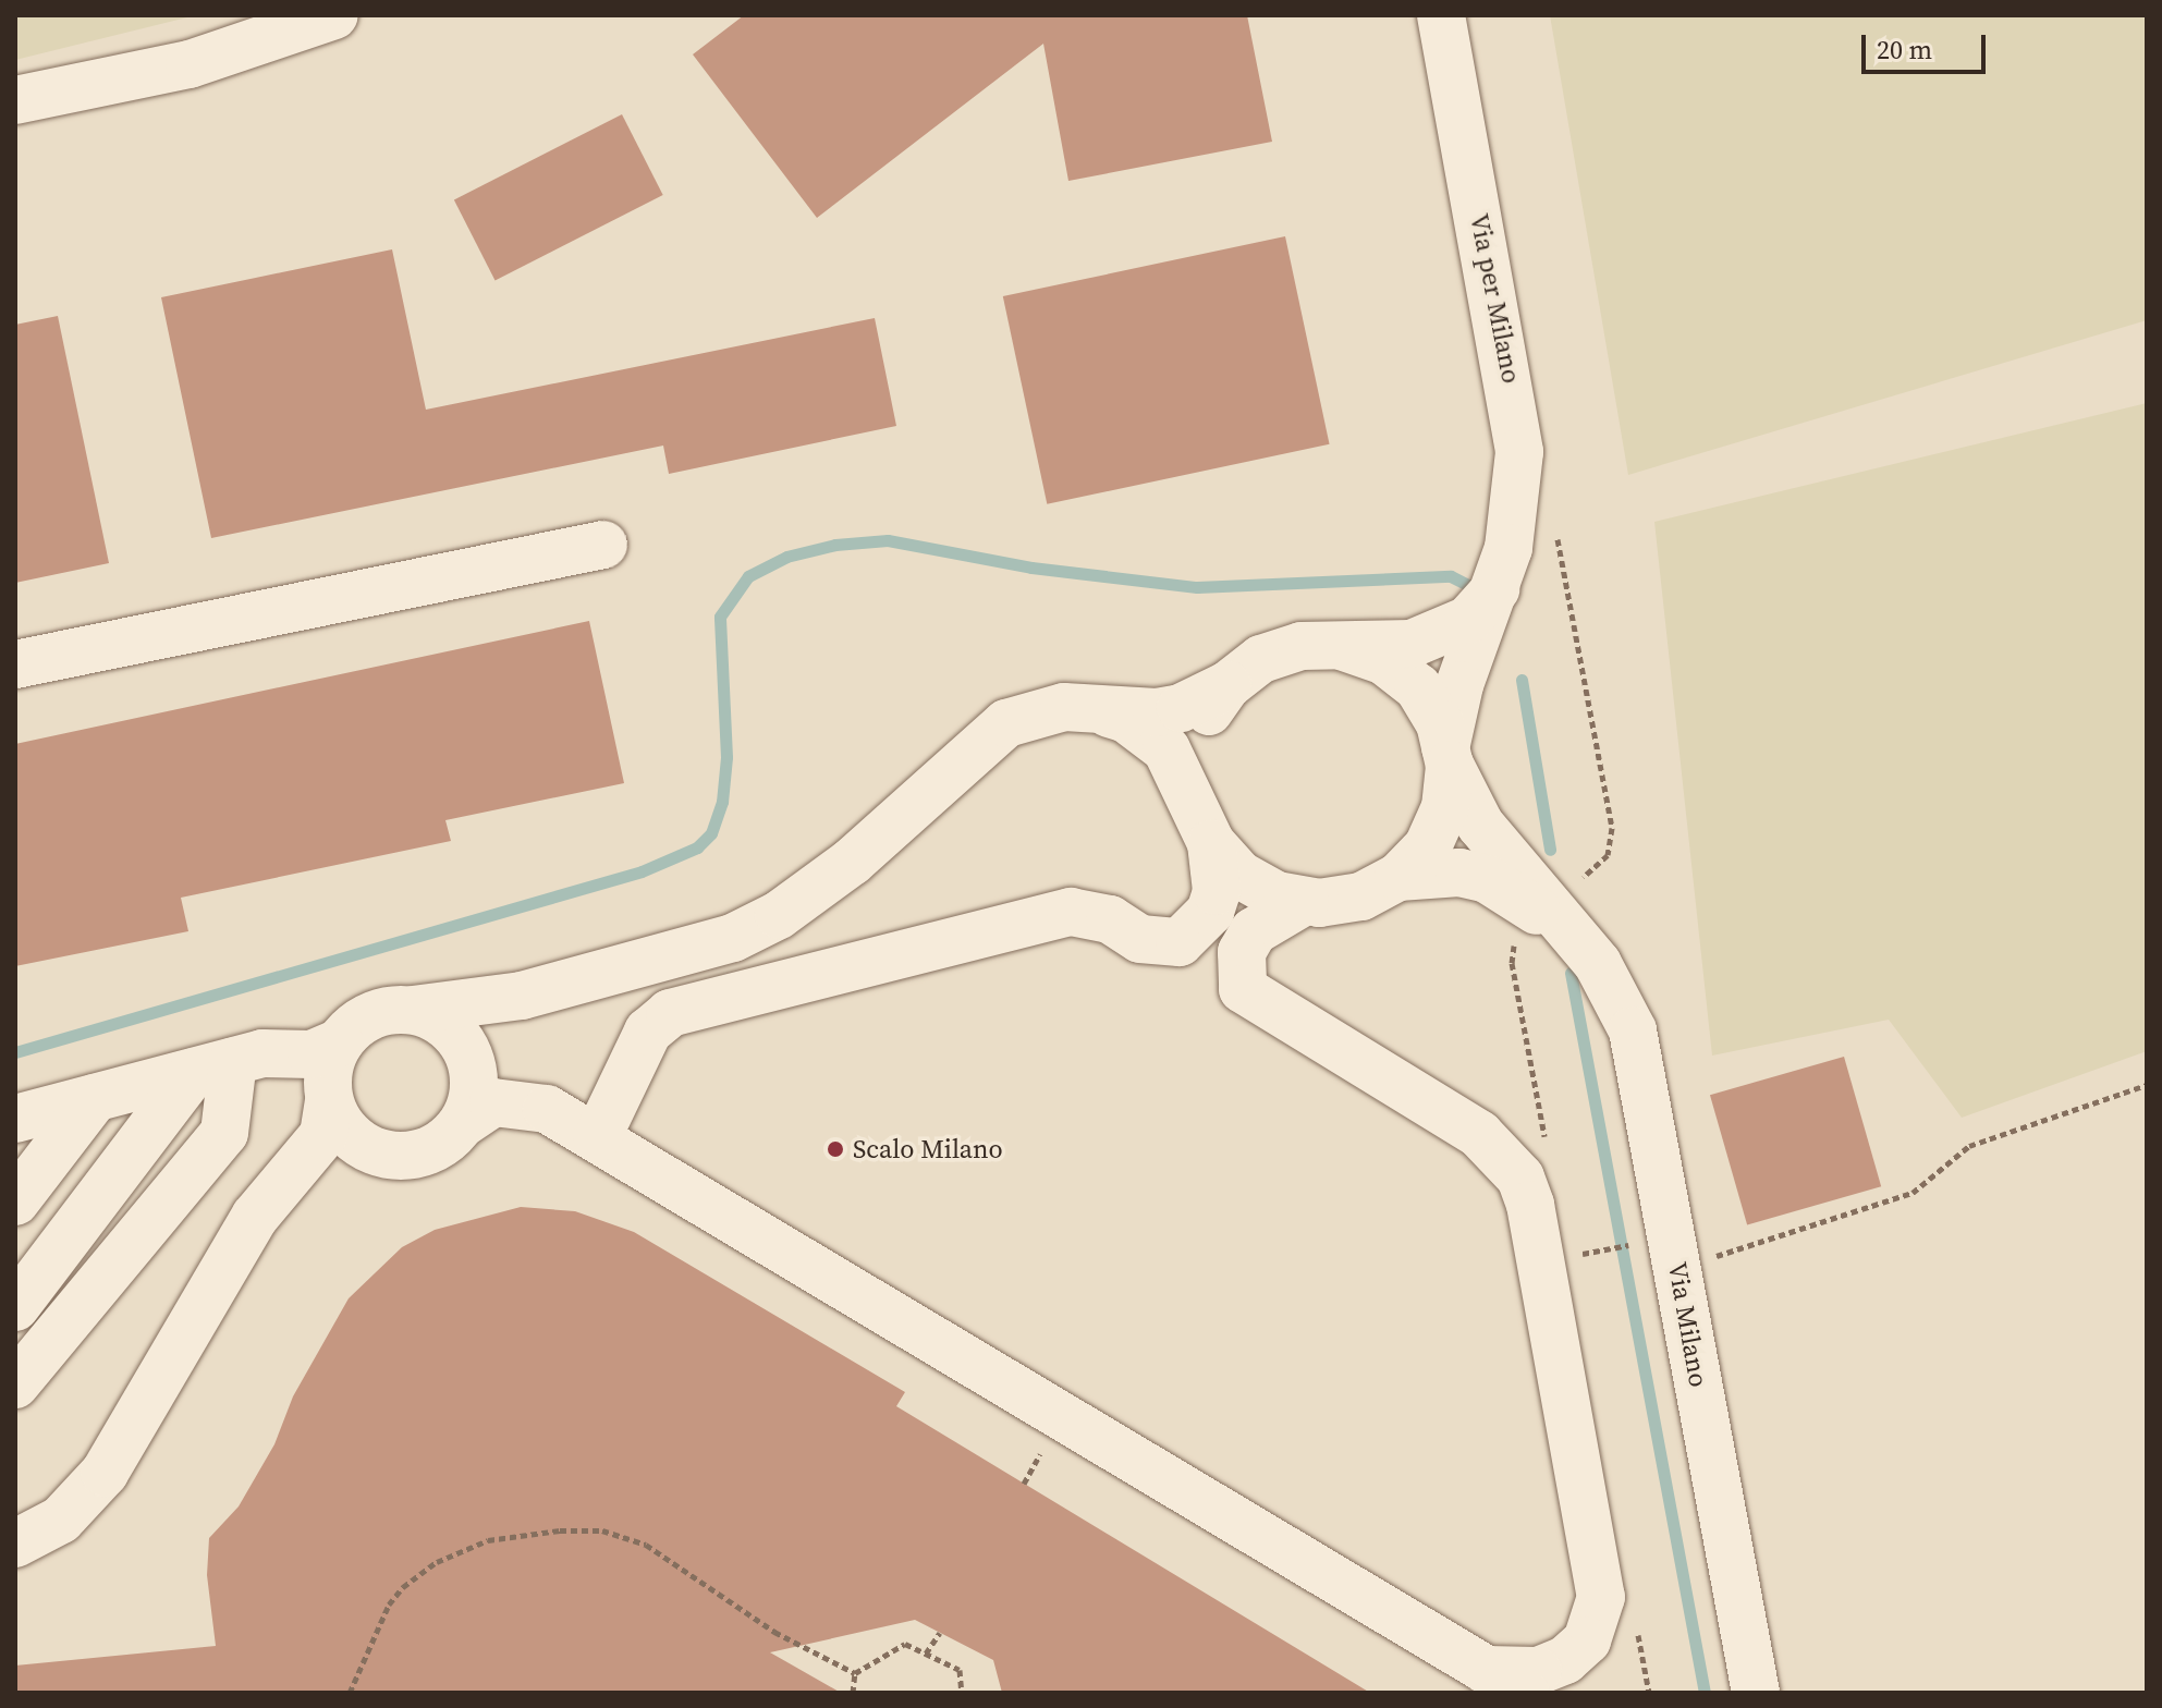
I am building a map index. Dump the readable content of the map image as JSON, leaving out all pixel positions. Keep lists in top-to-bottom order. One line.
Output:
{"streets":{"street":["Via per Milano","Via Milano"]},"places":["Scalo Milano"],"scale_bar":"20 m"}
